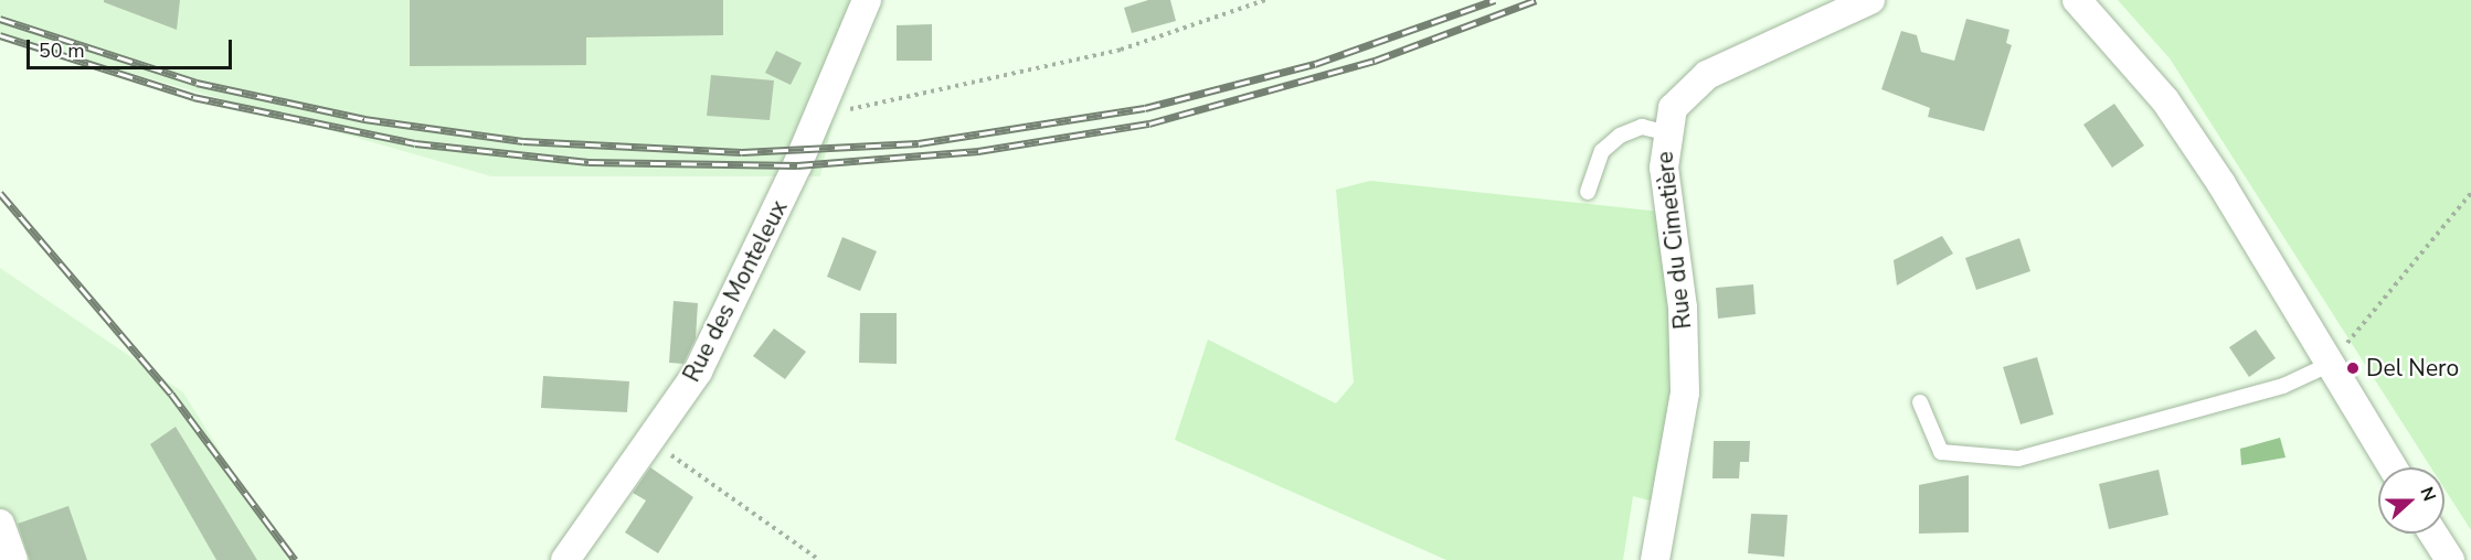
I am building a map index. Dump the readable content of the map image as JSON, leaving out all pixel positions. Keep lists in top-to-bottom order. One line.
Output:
{"streets":{"street":["Rue du Cimetière","Rue des Monteleux"]},"places":["Del Nero"],"scale_bar":"50 m","north":"right"}
